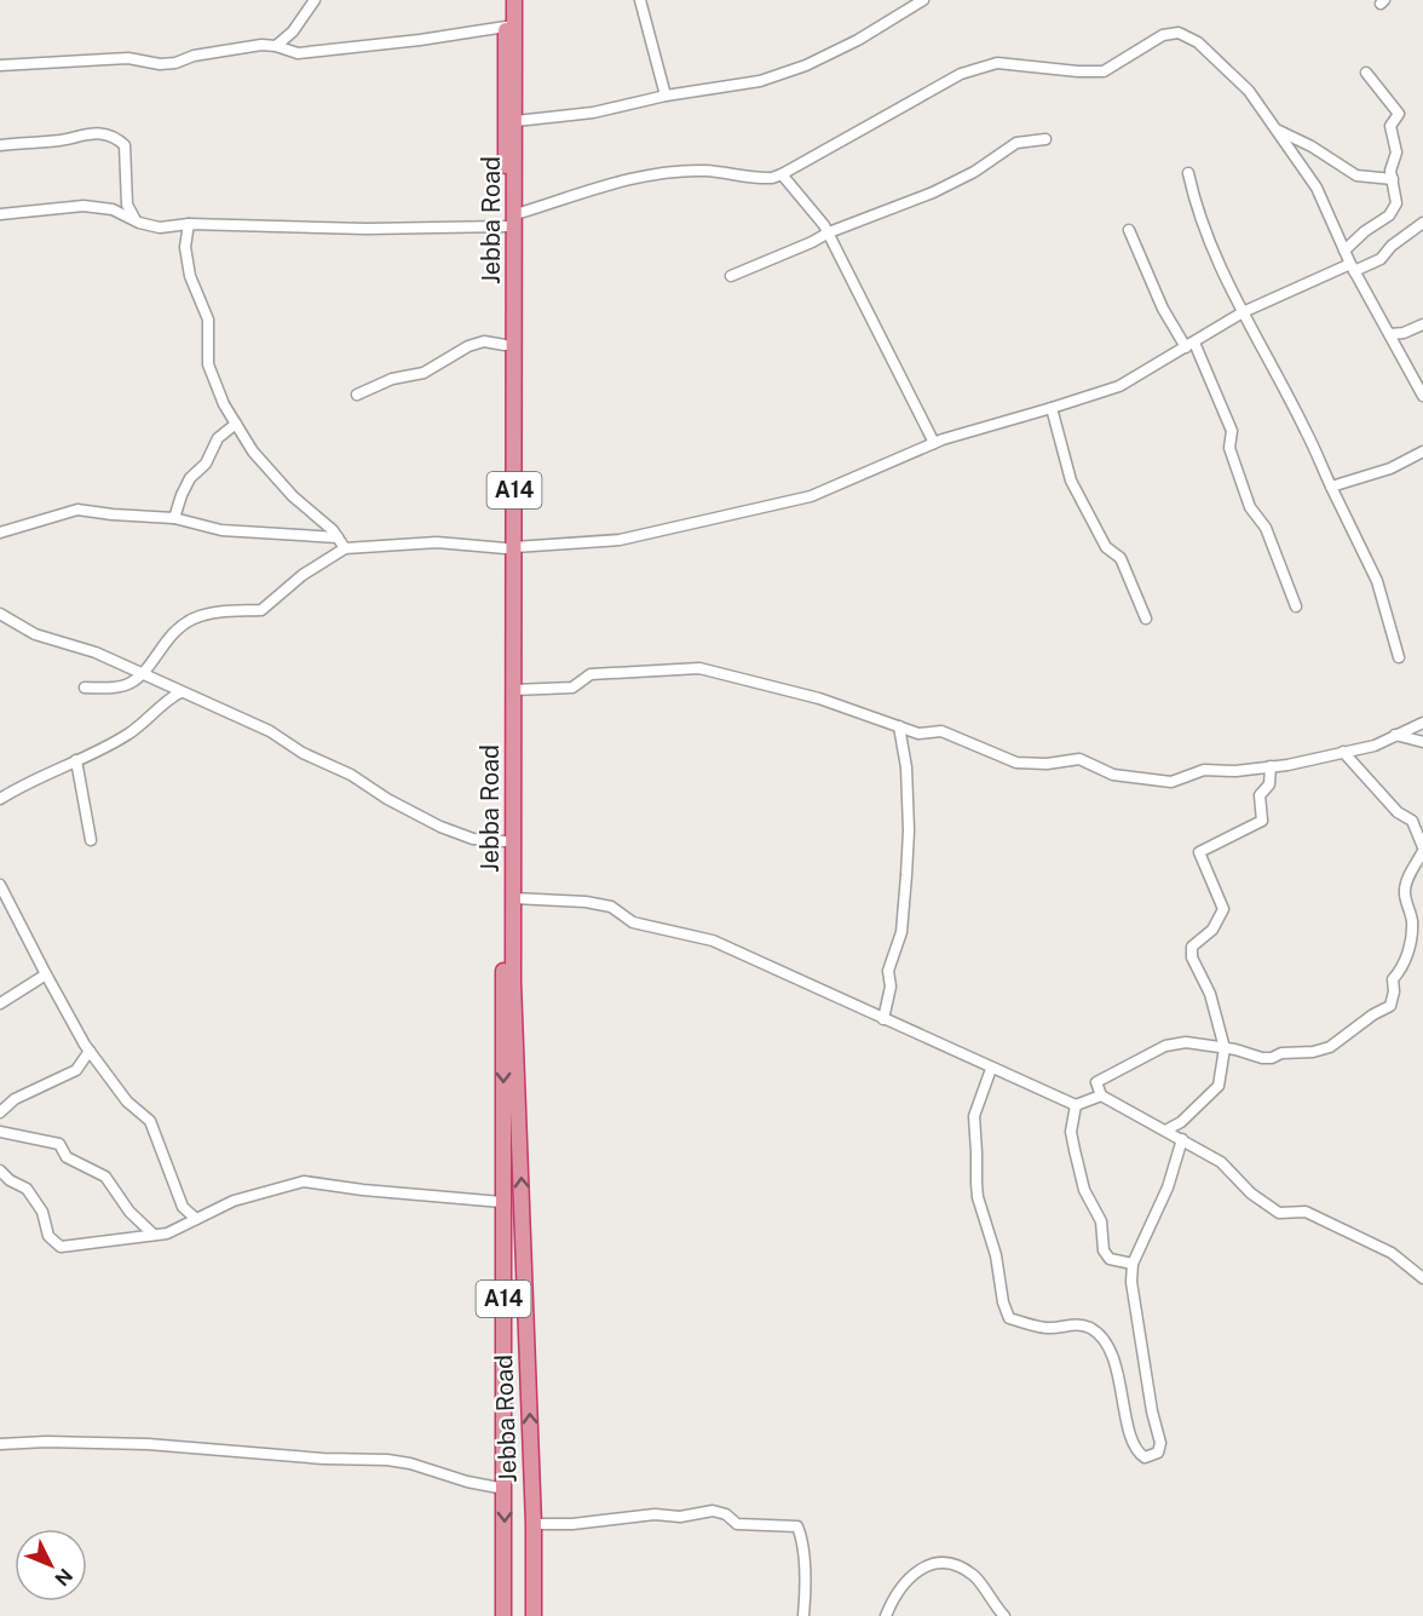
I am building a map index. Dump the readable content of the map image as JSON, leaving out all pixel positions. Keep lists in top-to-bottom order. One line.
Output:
{"streets":{"highway":["Jebba Road","A14"]},"north":"bottom right"}
